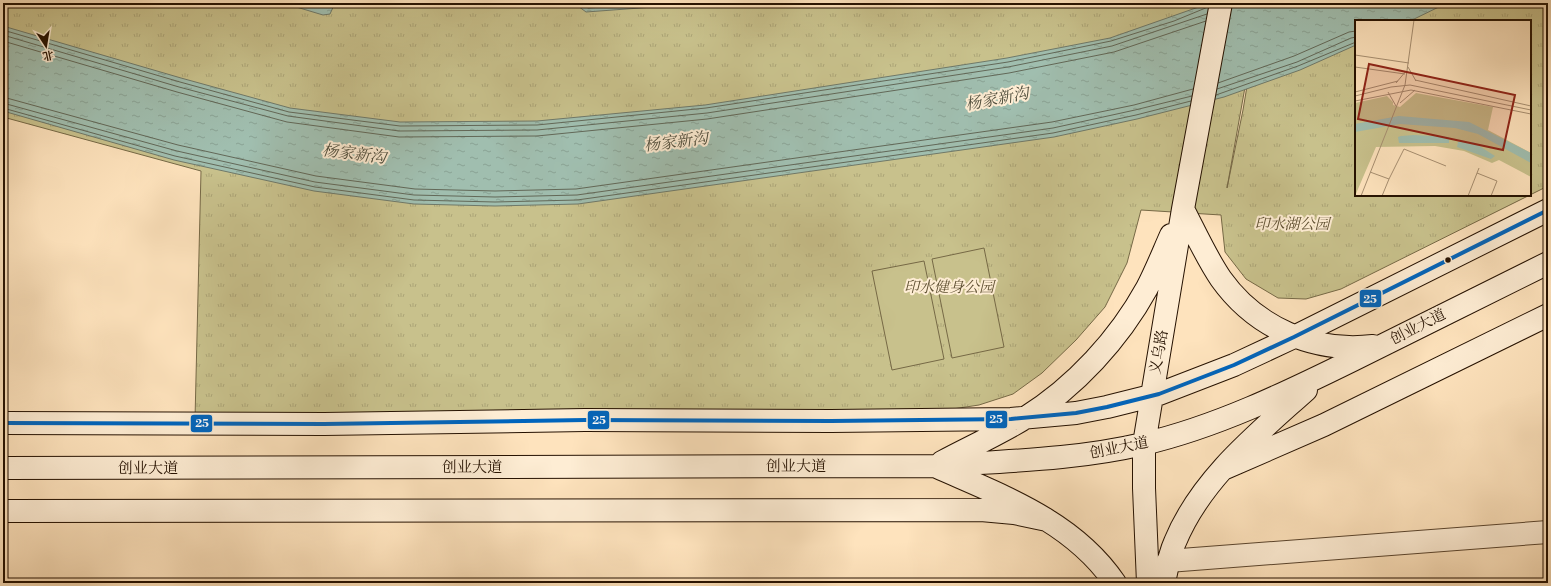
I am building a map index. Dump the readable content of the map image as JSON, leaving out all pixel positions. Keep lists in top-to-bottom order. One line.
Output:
{"streets":{"main road":["创业大道","义乌路"]},"crossings":[["创业大道","义乌路"]],"water":["杨家新沟"],"parks":["印水湖公园","印水健身公园"],"lines":["transit line 25"],"north":"bottom"}
